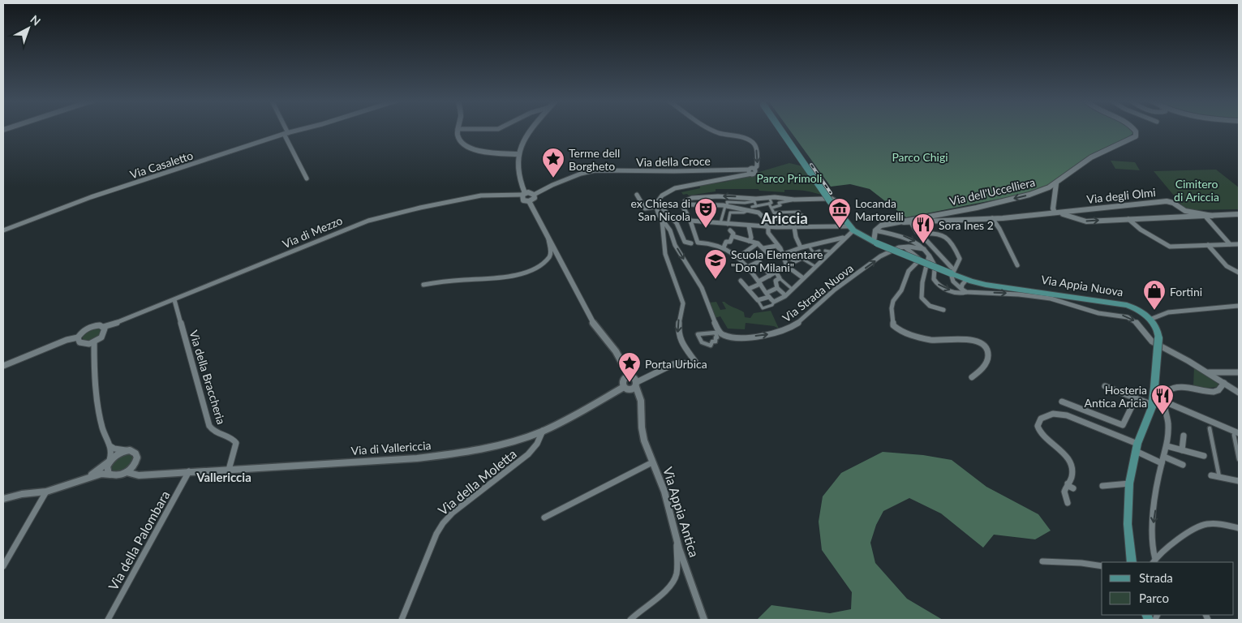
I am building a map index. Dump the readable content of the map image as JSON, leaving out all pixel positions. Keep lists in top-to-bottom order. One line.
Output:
{"streets":{"main road":["Via Appia Nuova"],"street":["Via della Croce","Via Casaletto","Via dell'Uccelliera","Via degli Olmi","Via di Mezzo","Via Strada Nuova","Via della Braccheria","Via di Vallericcia","Via della Moletta","Via Appia Antica","Via della Palombara"]},"crossings":[["Via della Croce","Via di Mezzo"],["Via dell'Uccelliera","Via degli Olmi"],["Via di Mezzo","Via della Braccheria"],["Via della Braccheria","Via di Vallericcia"],["Via di Vallericcia","Via della Moletta"],["Via di Vallericcia","Via Appia Antica"],["Via di Vallericcia","Via della Palombara"]],"one_way":["Via dell'Uccelliera"],"districts":["Ariccia","Vallericcia"],"parks":["Parco Chigi","Parco Primoli","Cimitero di Ariccia"],"places":{"place":["Terme dell Borgheto","Porta Urbica"],"theatre":["ex Chiesa di San Nicola"],"museum":["Locanda Martorelli"],"restaurant":["Sora Ines 2","Hosteria Antica Aricia"],"school or university":["Scuola Elementare \"Don Milani\""],"shop":["Fortini"]},"legend":["Strada","Parco"],"north":"top right"}
